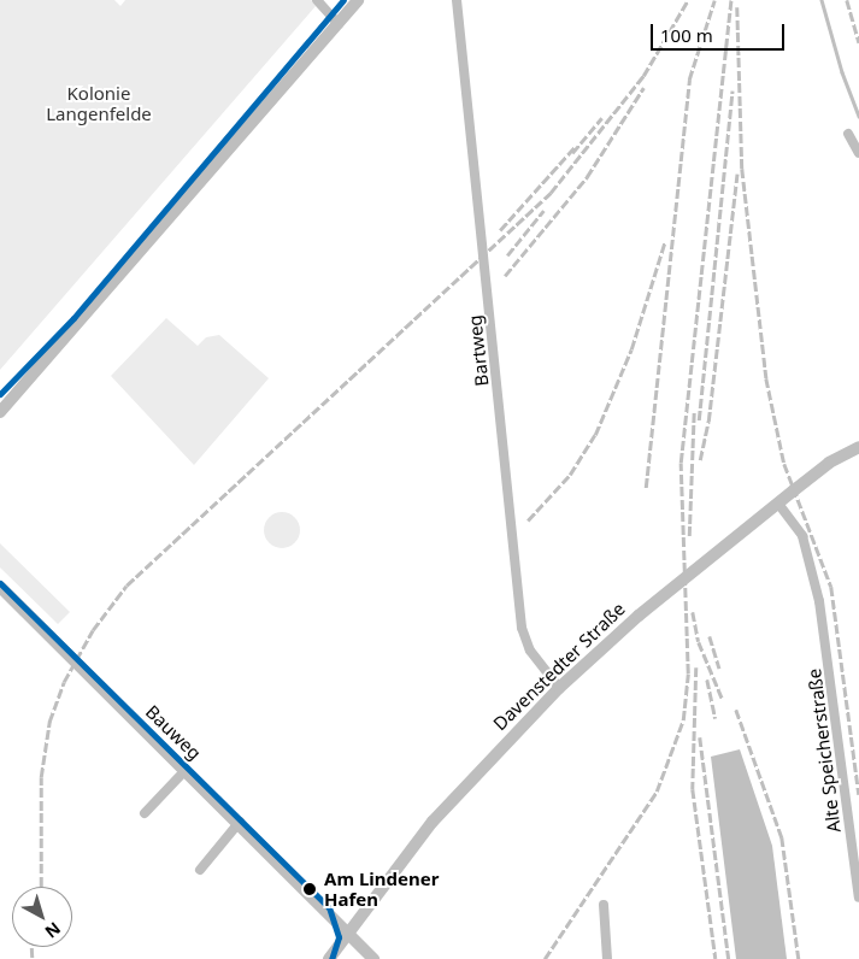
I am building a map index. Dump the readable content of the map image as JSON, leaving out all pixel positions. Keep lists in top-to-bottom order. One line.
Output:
{"streets":{"street":["Bartweg","Davenstedter Straße","Bauweg","Alte Speicherstraße"]},"crossings":[["Bartweg","Davenstedter Straße"],["Davenstedter Straße","Bauweg"],["Davenstedter Straße","Alte Speicherstraße"]],"parks":["Kolonie Langenfelde"],"places":["Am Lindener Hafen"],"scale_bar":"100 m","north":"bottom right"}
